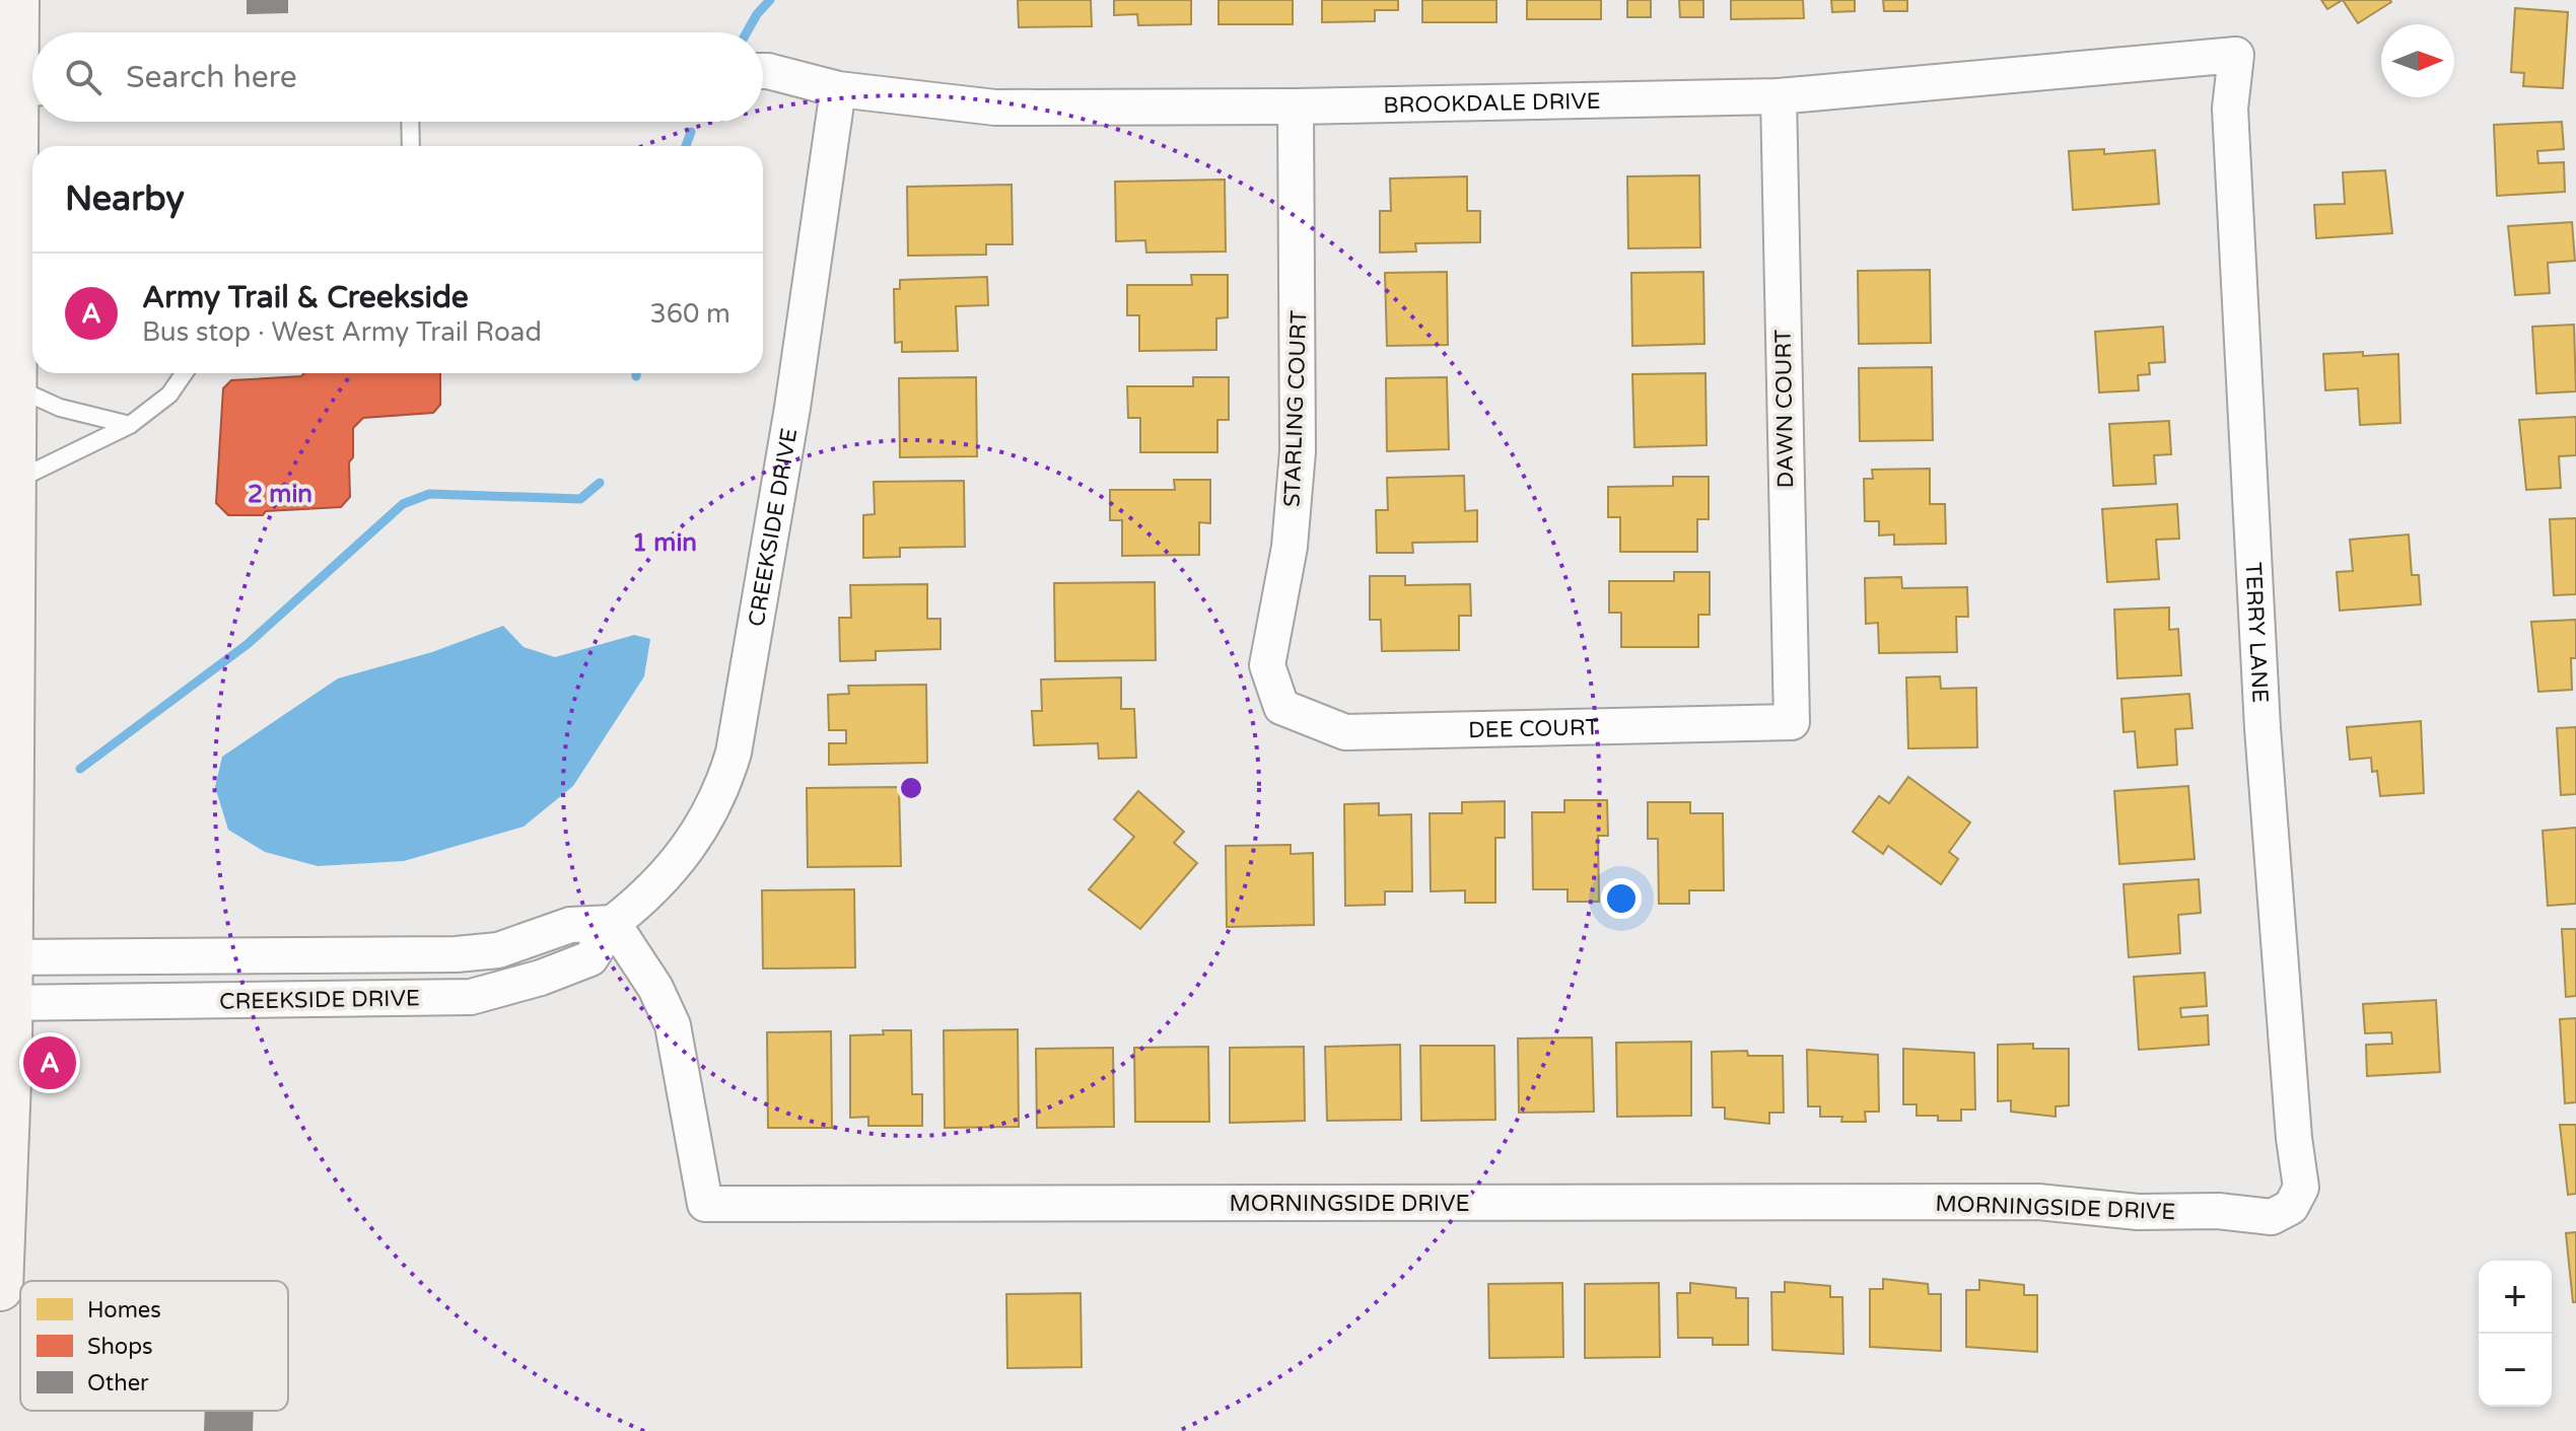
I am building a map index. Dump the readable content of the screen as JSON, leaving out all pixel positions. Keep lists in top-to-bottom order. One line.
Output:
{"streets":{"street":["BROOKDALE DRIVE","STARLING COURT","DAWN COURT","CREEKSIDE DRIVE","TERRY LANE","DEE COURT","MORNINGSIDE DRIVE"]},"crossings":[["BROOKDALE DRIVE","STARLING COURT"],["BROOKDALE DRIVE","DAWN COURT"],["BROOKDALE DRIVE","CREEKSIDE DRIVE"],["BROOKDALE DRIVE","TERRY LANE"],["STARLING COURT","DEE COURT"],["DAWN COURT","DEE COURT"],["CREEKSIDE DRIVE","MORNINGSIDE DRIVE"],["TERRY LANE","MORNINGSIDE DRIVE"]],"legend":["Homes","Shops","Other"],"north":"right","page":{"search":"Search here","heading":"Nearby","list":[{"mark":"A","name":"Army Trail & Creekside","note":"Bus stop · West Army Trail Road","value":"360 m"}],"pins":"A","map_buttons":["+","−"]},"rings":["2 min","1 min"]}
